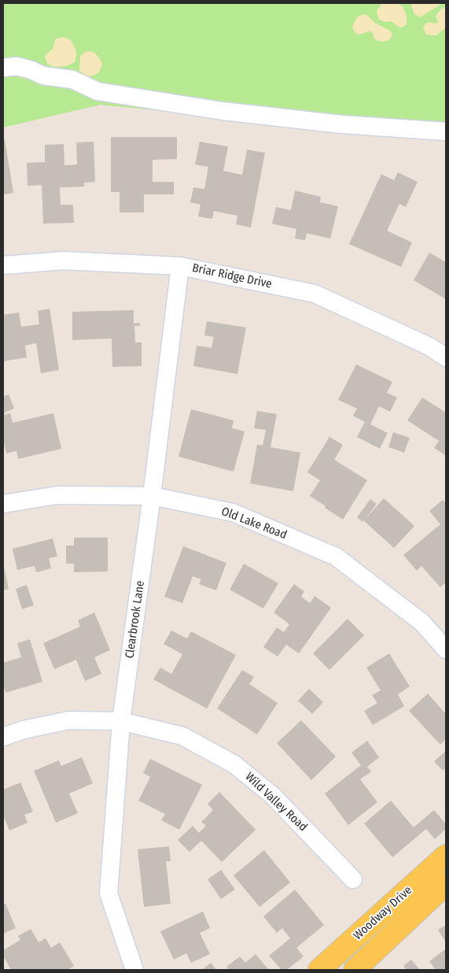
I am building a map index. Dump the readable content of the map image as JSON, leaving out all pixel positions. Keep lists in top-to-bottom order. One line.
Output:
{"streets":{"main road":["Woodway Drive"],"street":["Briar Ridge Drive","Old Lake Road","Clearbrook Lane","Wild Valley Road"]},"crossings":[["Briar Ridge Drive","Clearbrook Lane"],["Old Lake Road","Clearbrook Lane"],["Clearbrook Lane","Wild Valley Road"]]}
